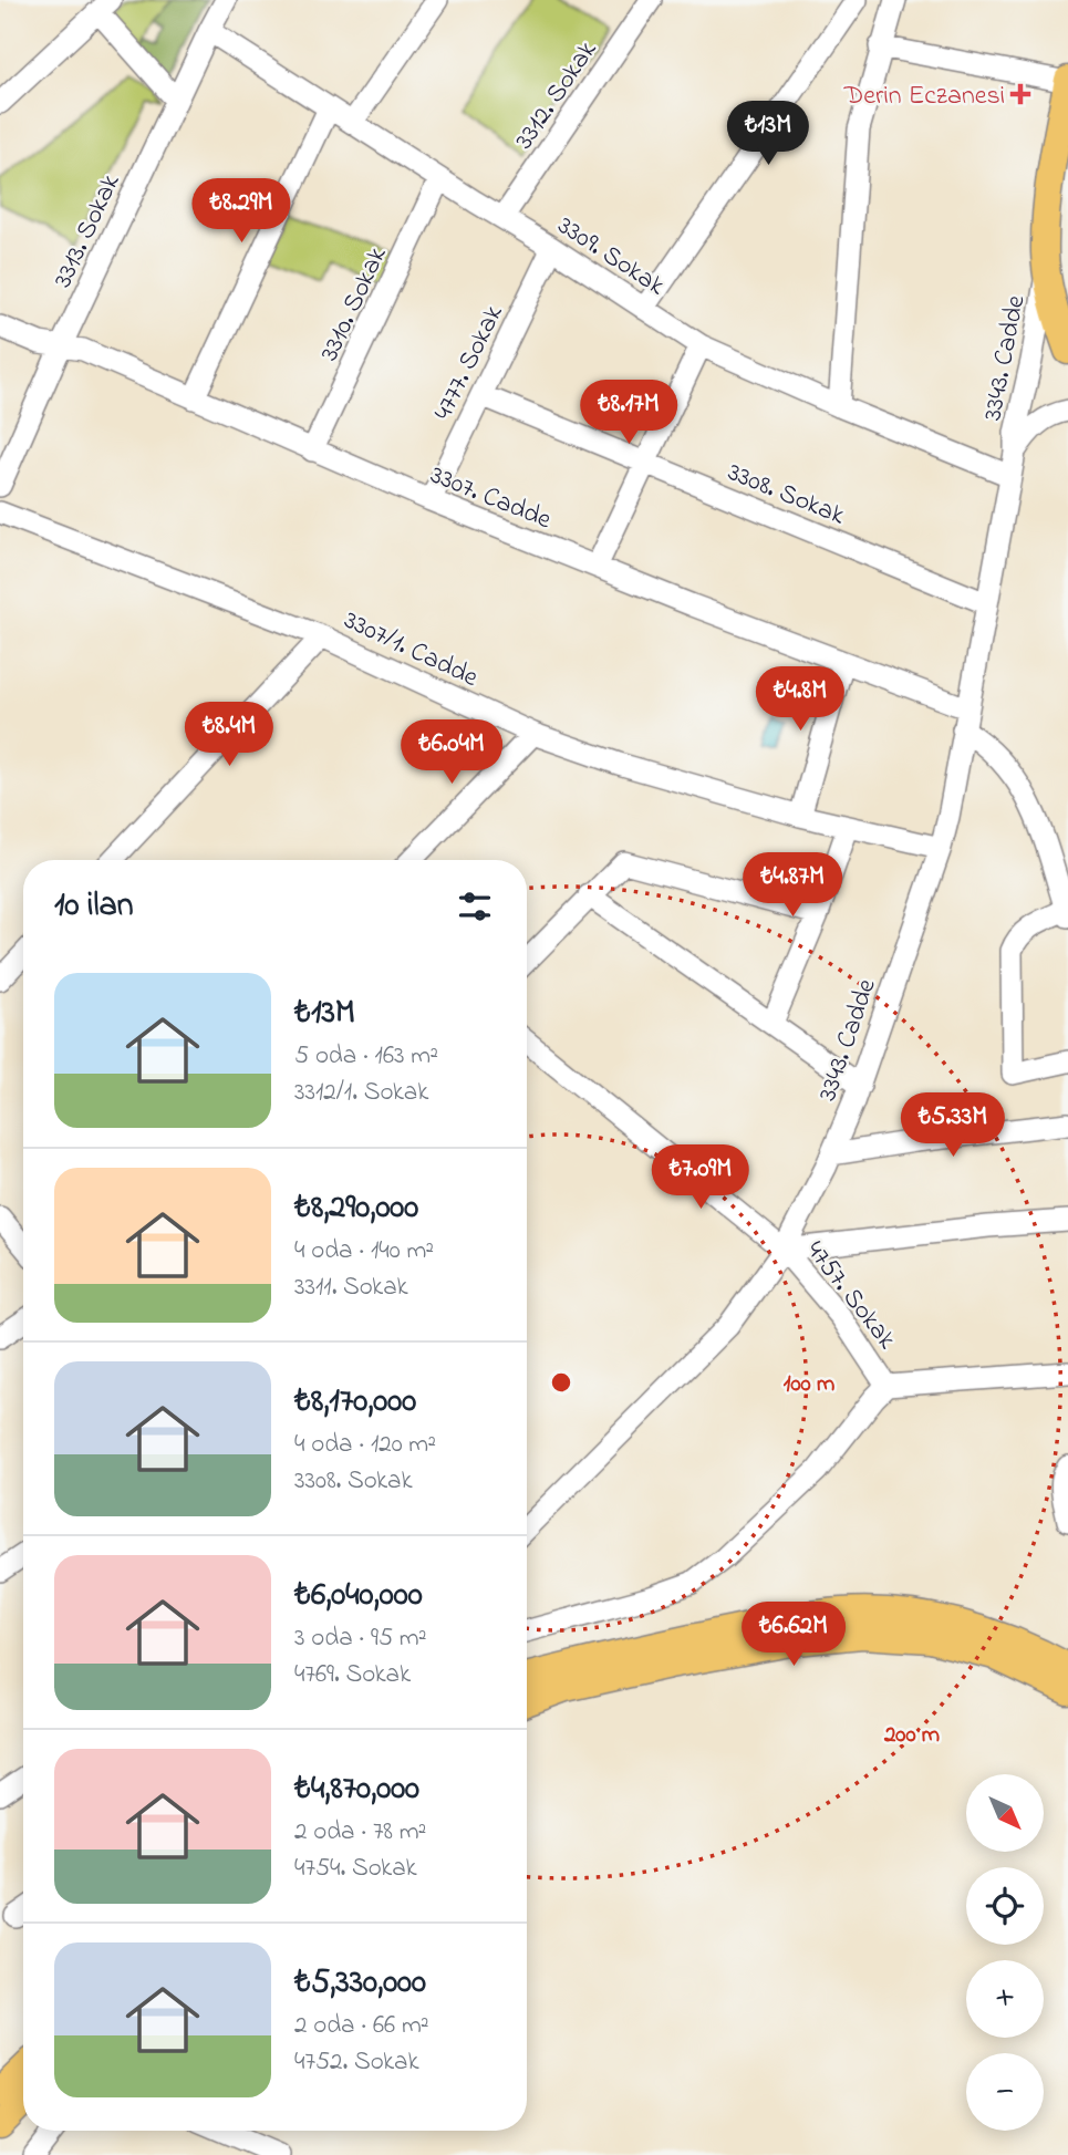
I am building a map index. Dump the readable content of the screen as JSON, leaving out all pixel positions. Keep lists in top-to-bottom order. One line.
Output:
{"streets":{"street":["3312. Sokak","3313. Sokak","3309. Sokak","3310. Sokak","3343. Cadde","4777. Sokak","3308. Sokak","3307. Cadde","3307/1. Cadde","4757. Sokak"]},"crossings":[["3312. Sokak","3309. Sokak"],["3313. Sokak","3309. Sokak"],["3313. Sokak","3307. Cadde"],["3309. Sokak","3310. Sokak"],["3309. Sokak","3343. Cadde"],["3309. Sokak","4777. Sokak"],["3310. Sokak","3307. Cadde"],["3343. Cadde","3308. Sokak"],["3343. Cadde","3307. Cadde"],["3343. Cadde","3307/1. Cadde"],["3343. Cadde","4757. Sokak"],["4777. Sokak","3308. Sokak"],["4777. Sokak","3307. Cadde"]],"places":{"health":["Derin Eczanesi"]},"north":"bottom right","page":{"price":["₺13M","₺8.29M","₺8.17M","₺4.8M","₺8.4M","₺6.04M","₺4.87M","₺5.33M","₺7.09M","₺6.62M"],"heading":"10 ilan","list":[{"name":"₺13M","note":"5 oda · 163 m² · 3312/1. Sokak"},{"name":"₺8,290,000","note":"4 oda · 140 m² · 3311. Sokak"},{"name":"₺8,170,000","note":"4 oda · 120 m² · 3308. Sokak"},{"name":"₺6,040,000","note":"3 oda · 95 m² · 4769. Sokak"},{"name":"₺4,870,000","note":"2 oda · 78 m² · 4754. Sokak"},{"name":"₺5,330,000","note":"2 oda · 66 m² · 4752. Sokak"}],"map_buttons":["+","−"]},"rings":["100 m","200 m"]}
